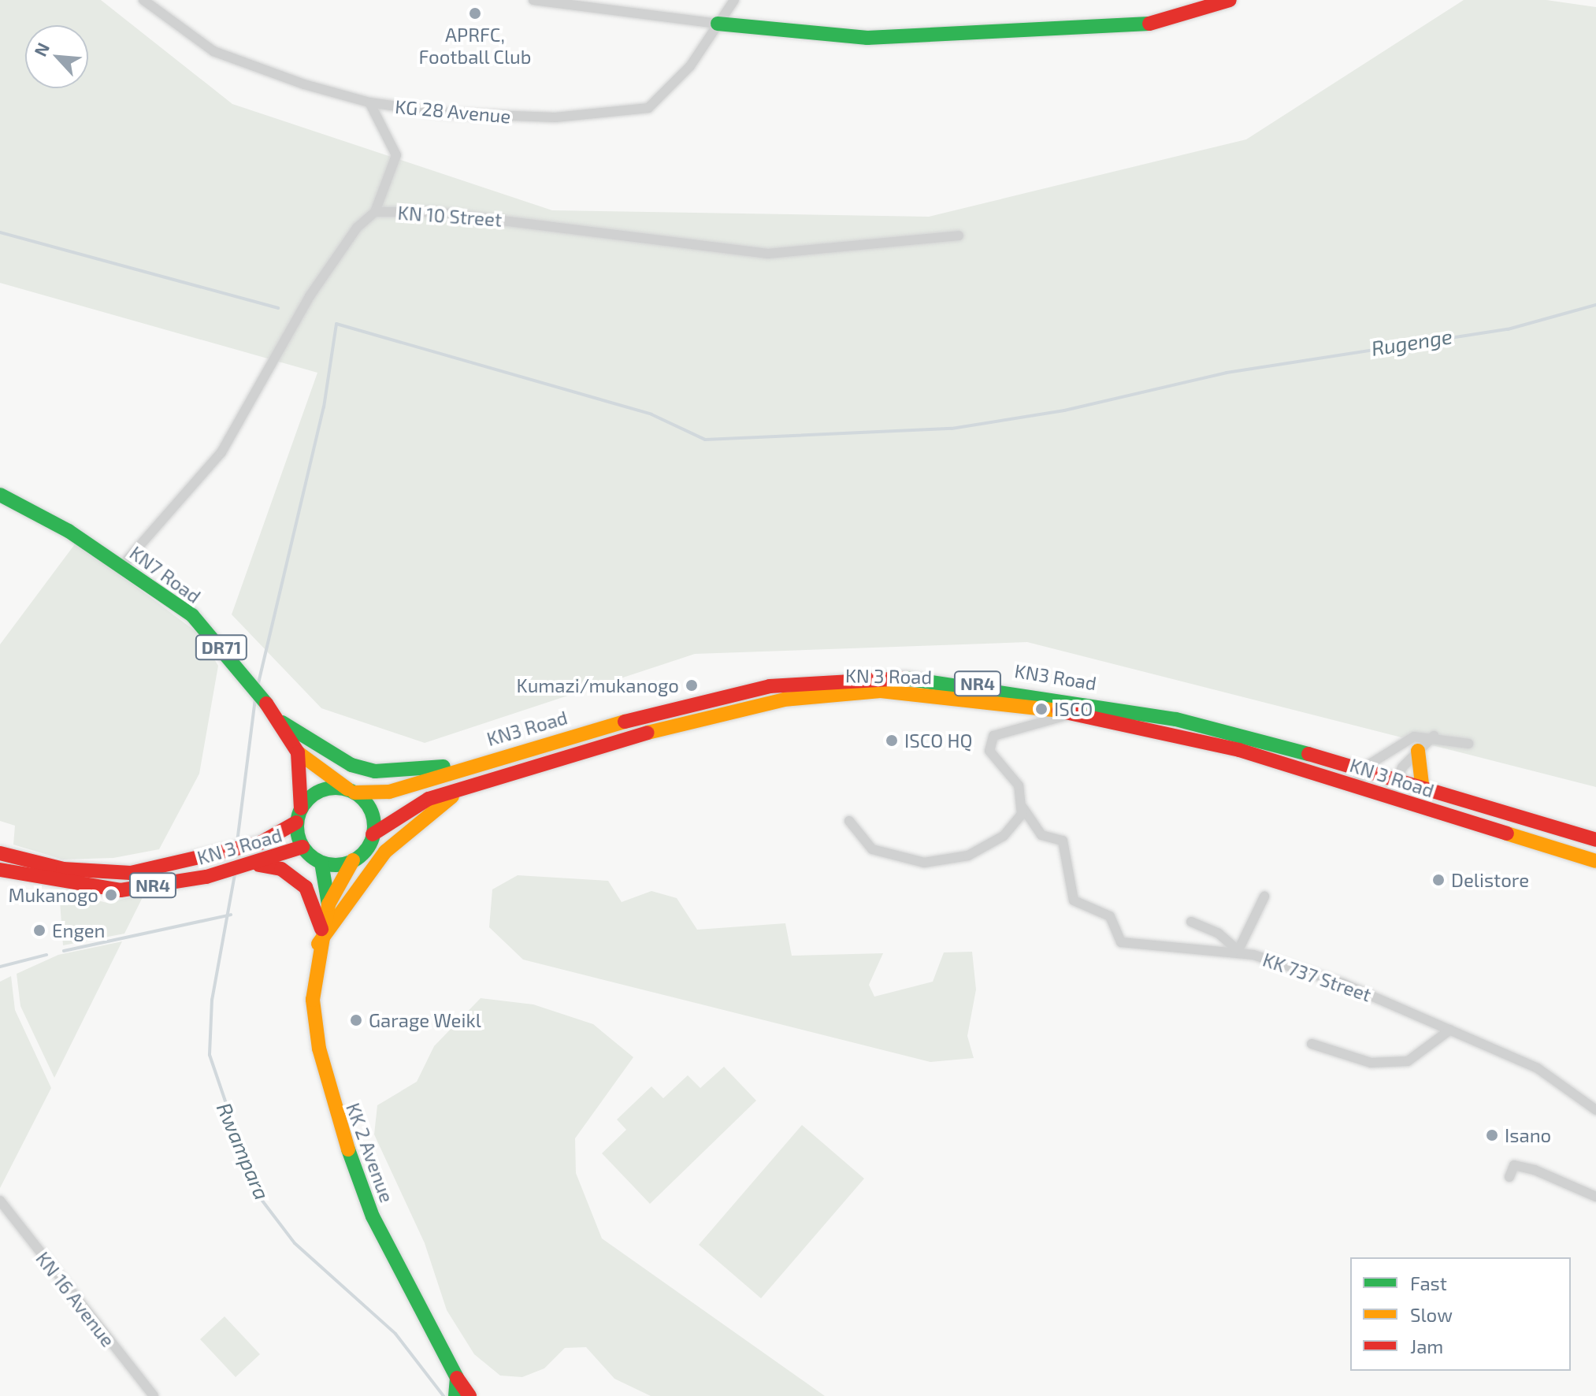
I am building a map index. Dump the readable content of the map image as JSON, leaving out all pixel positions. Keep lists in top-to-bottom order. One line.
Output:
{"streets":{"main road":["KN7 Road","DR71","KN 3 Road","KN3 Road","NR4","KK 2 Avenue"],"street":["KG 28 Avenue","KN 10 Street","KK 737 Street","KN 16 Avenue"]},"crossings":[["KN 10 Street","KN7 Road"],["KN7 Road","KN 3 Road"],["KN7 Road","KN3 Road"],["KN7 Road","NR4"],["KN7 Road","KK 2 Avenue"],["KN 3 Road","KN3 Road"],["KN 3 Road","NR4"],["KN 3 Road","KK 2 Avenue"],["KN3 Road","NR4"],["KN3 Road","KK 2 Avenue"],["NR4","KK 2 Avenue"]],"water":["Rugenge","Rwampara"],"places":["APRFC, Football Club","Kumazi/mukanogo","ISCO","ISCO HQ","Delistore","Mukanogo","Engen","Garage Weikl","Isano"],"legend":["Fast","Slow","Jam"],"north":"top left"}
